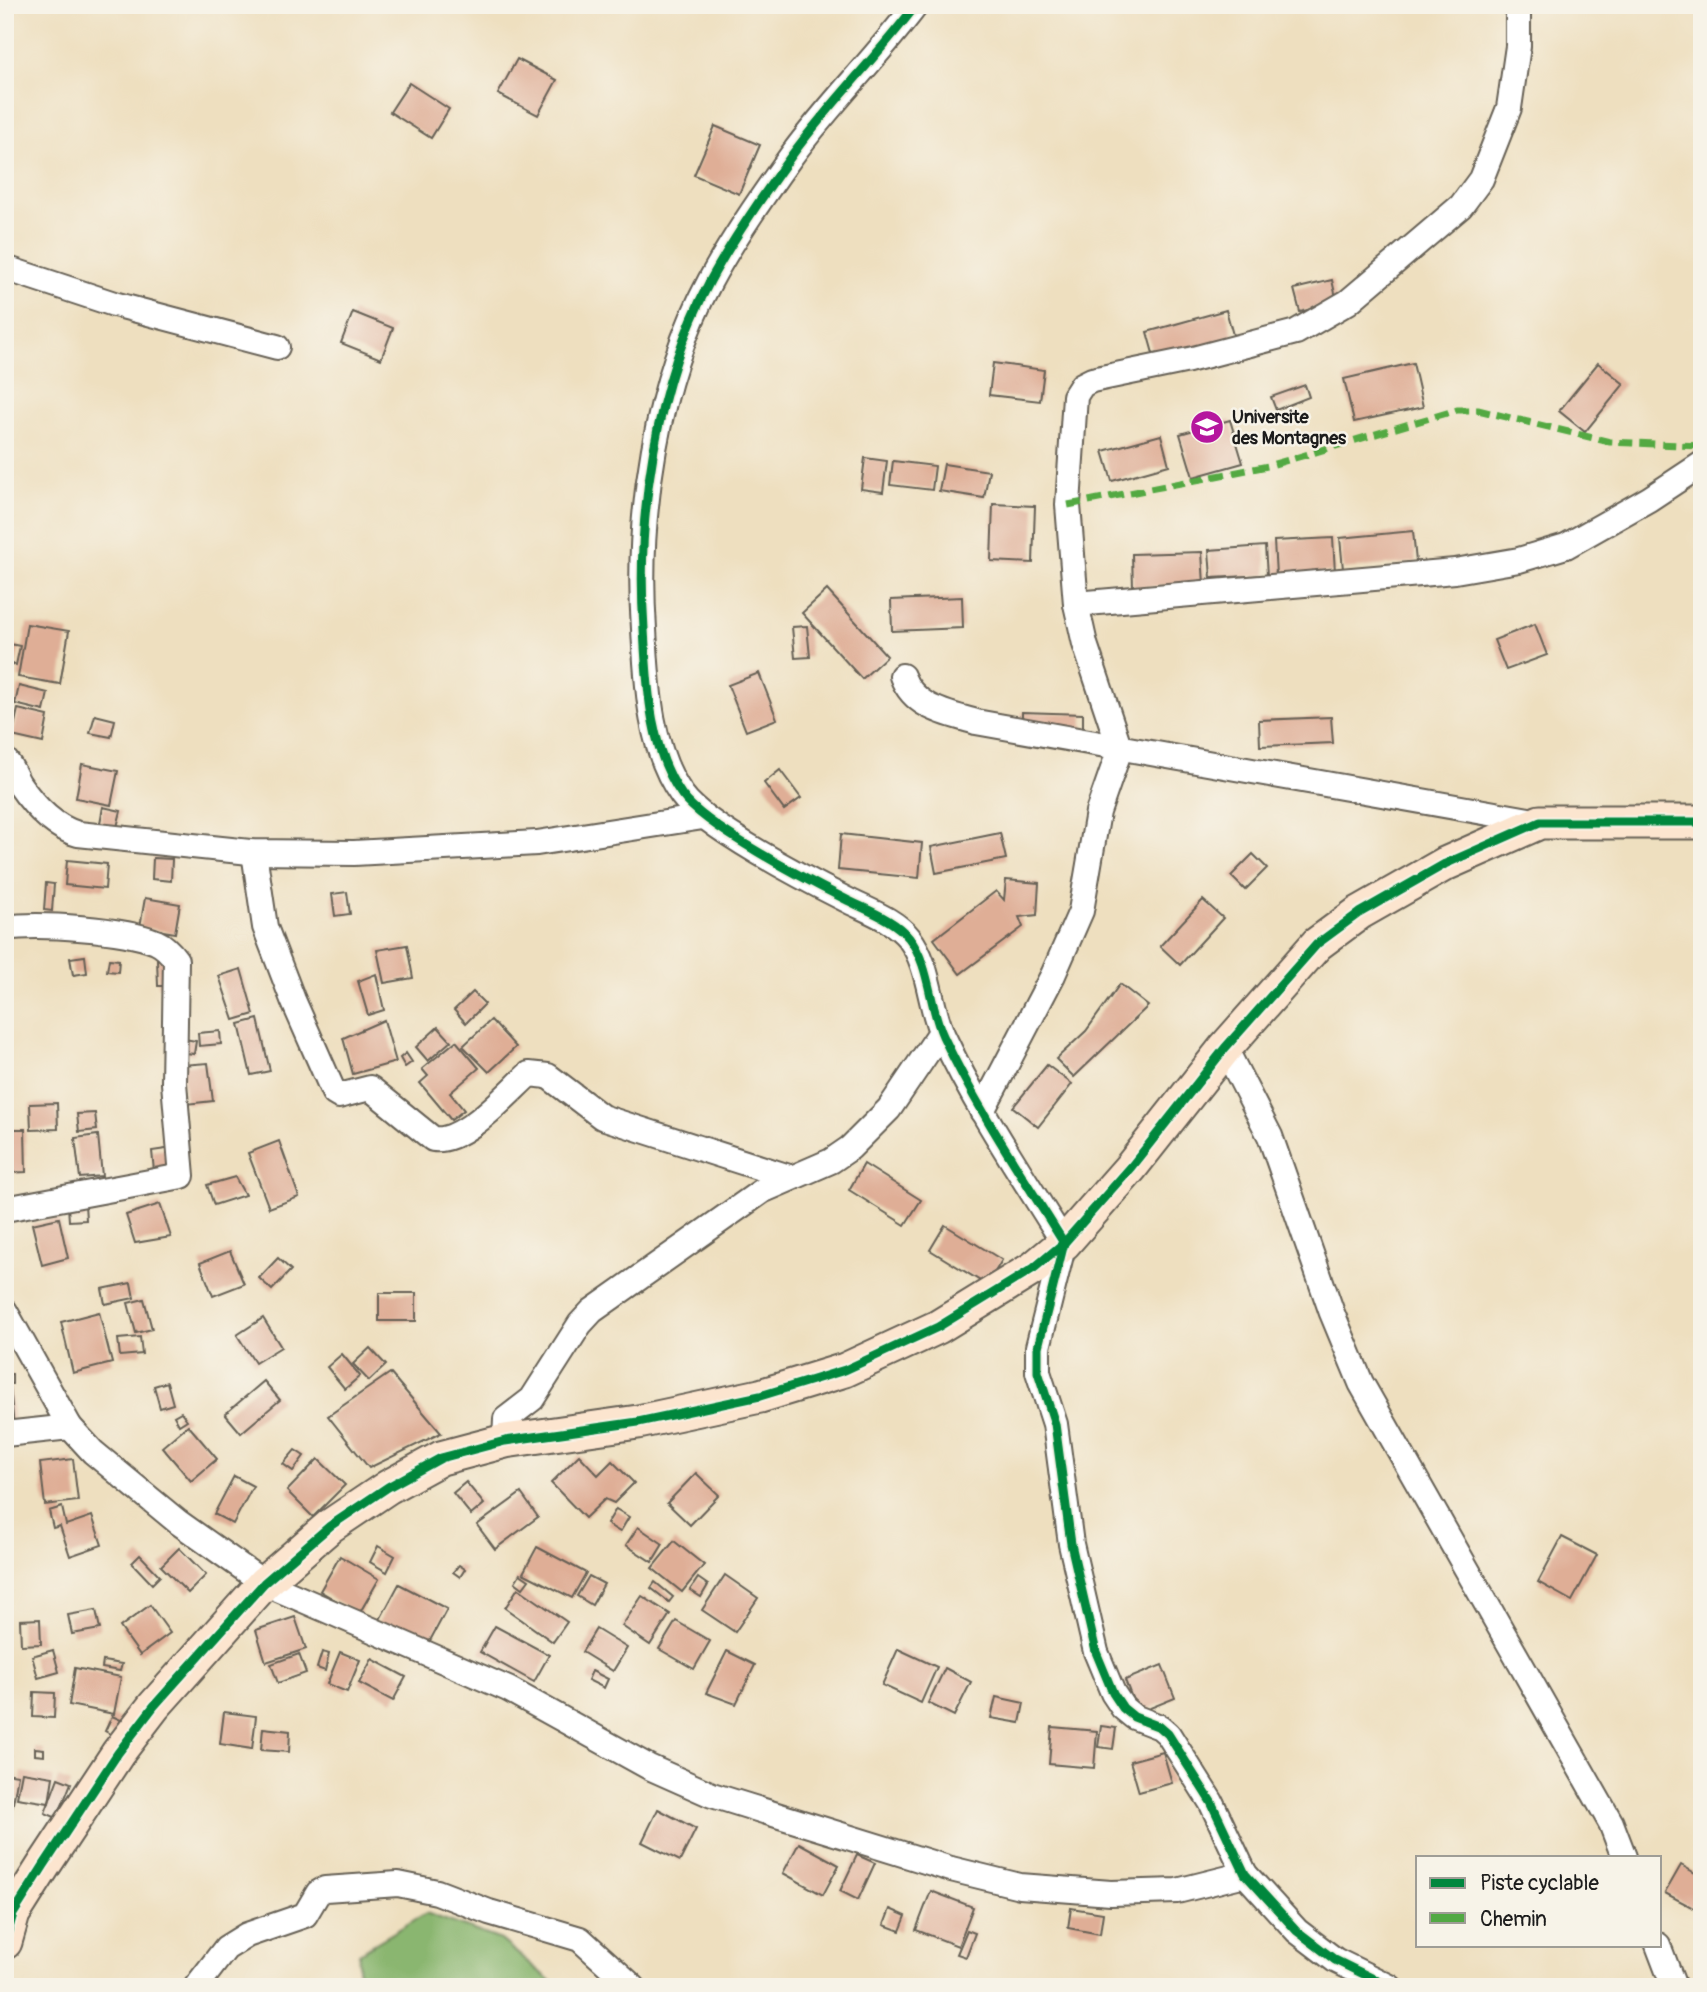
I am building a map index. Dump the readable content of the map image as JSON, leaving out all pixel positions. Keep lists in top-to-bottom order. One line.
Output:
{"places":{"school or university":["Universite des Montagnes"]},"legend":["Piste cyclable","Chemin"]}
